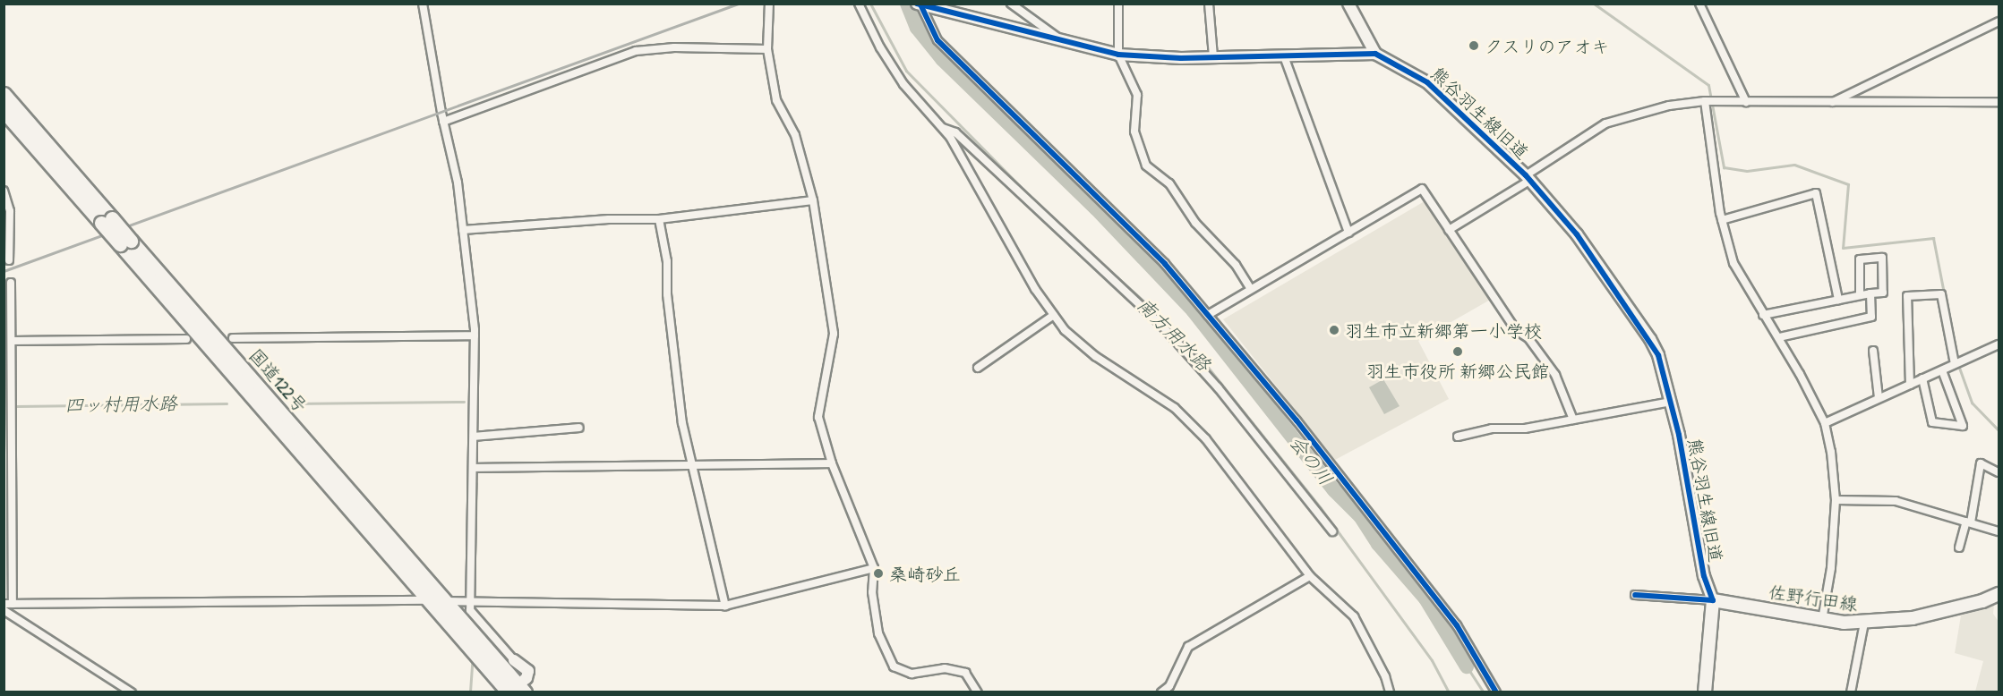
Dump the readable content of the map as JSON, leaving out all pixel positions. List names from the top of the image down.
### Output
{
  "streets": {
    "highway": ["国道122号"],
    "main road": ["佐野行田線"],
    "street": ["熊谷羽生線旧道"]
  },
  "crossings": [
    ["熊谷羽生線旧道", "佐野行田線"]
  ],
  "water": ["南方用水路", "四ッ村用水路", "会の川"],
  "places": [
    "クスリのアオキ",
    "羽生市立新郷第一小学校",
    "羽生市役所 新郷公民館",
    "桑崎砂丘"
  ]
}
